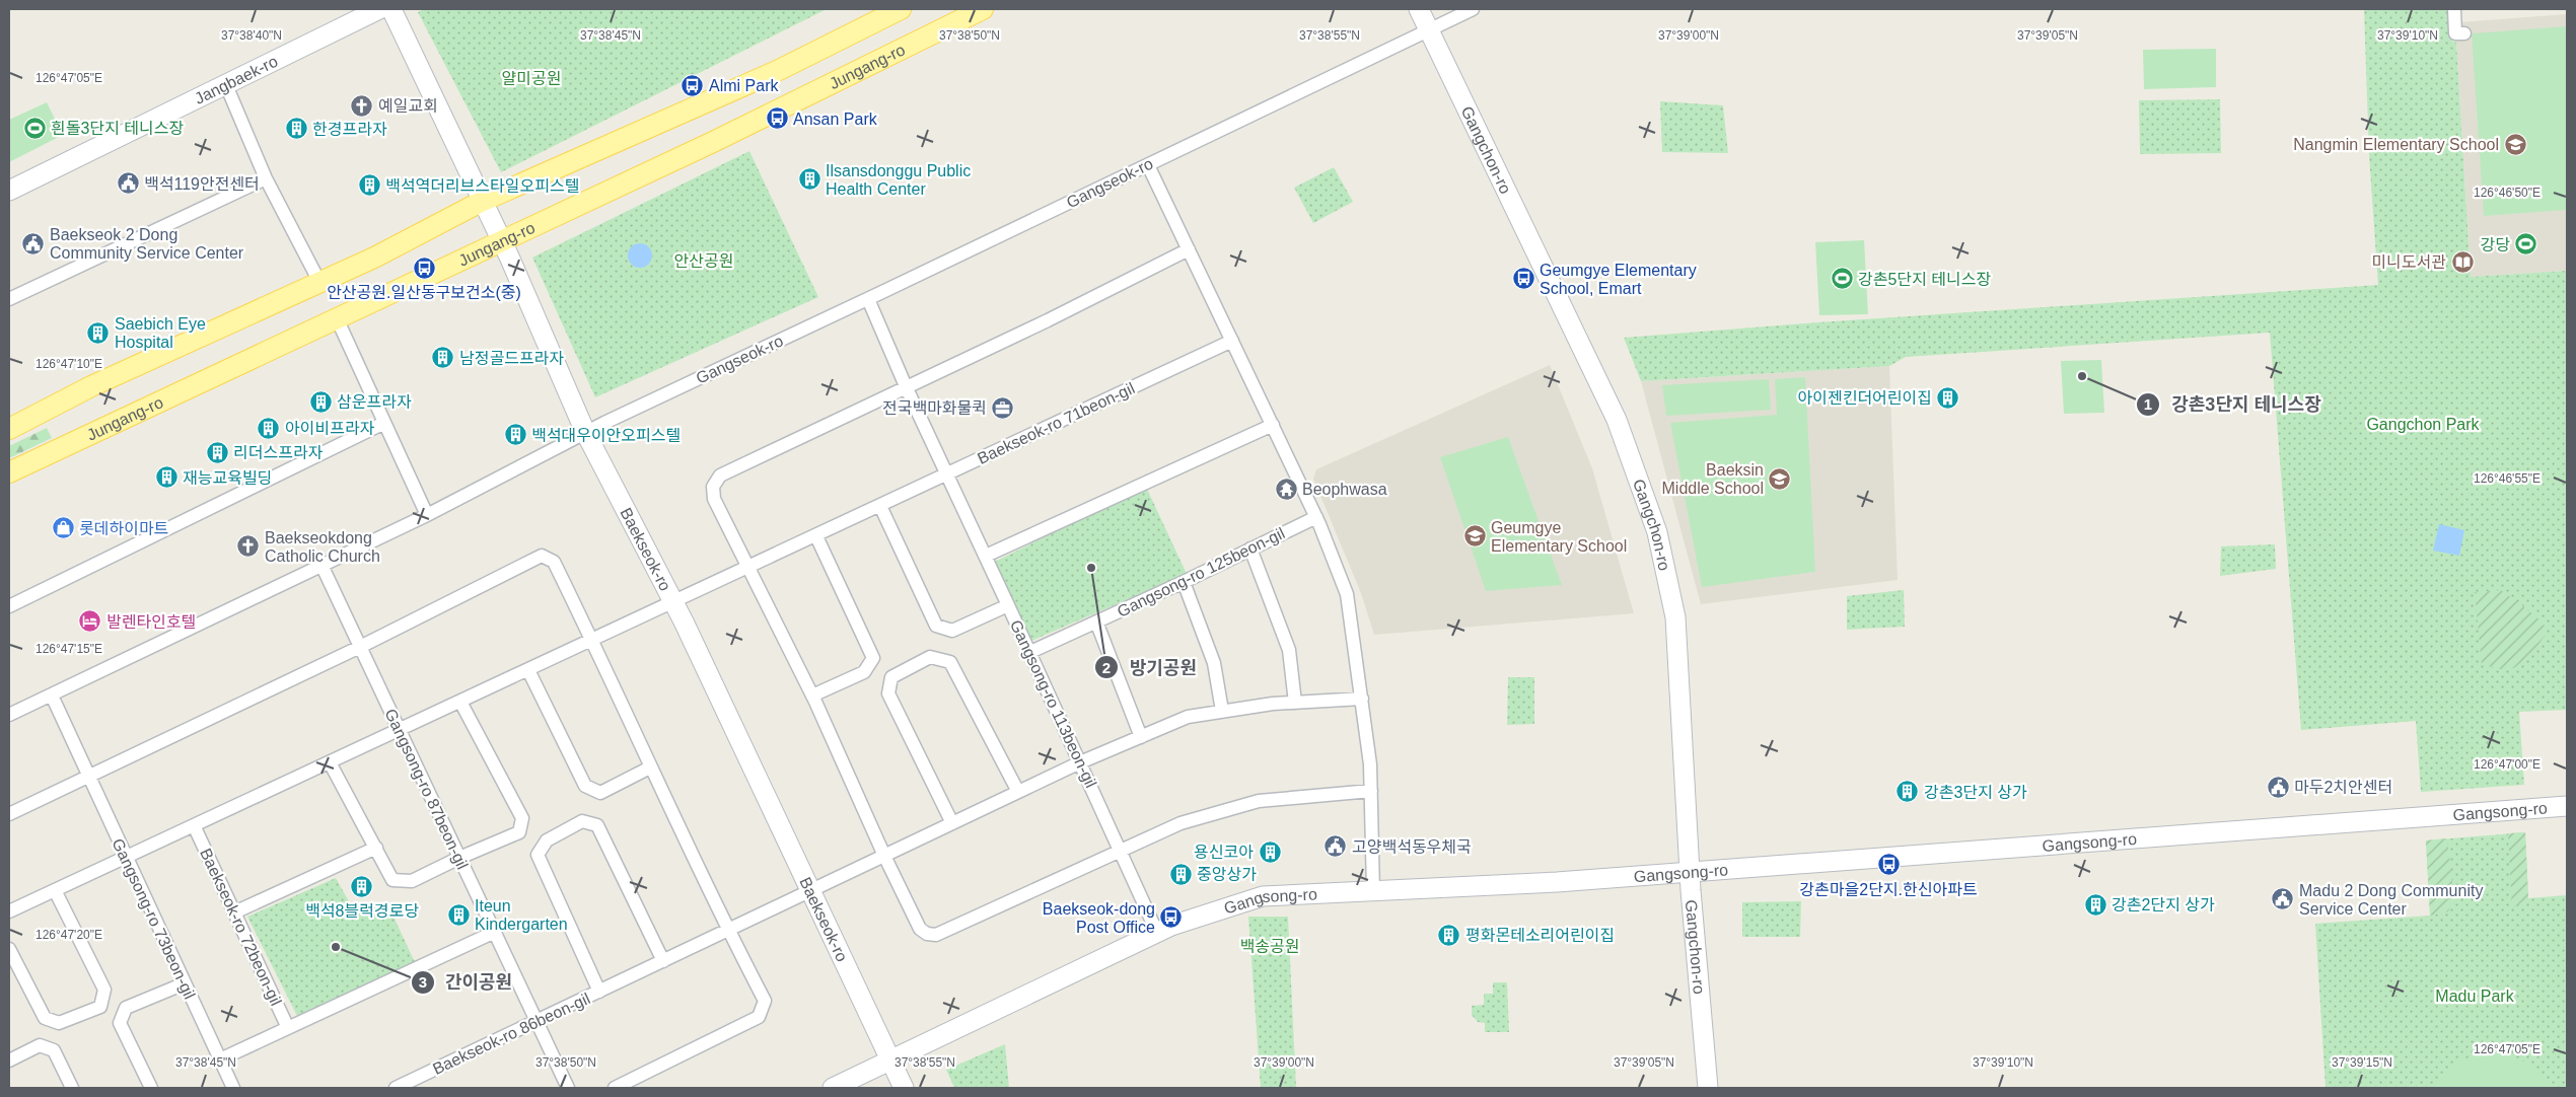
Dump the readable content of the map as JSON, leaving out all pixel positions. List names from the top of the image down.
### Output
{
  "streets": {
    "main road": [
      "Jungang-ro",
      "Jangbaek-ro",
      "Gangchon-ro",
      "Baekseok-ro",
      "Gangsong-ro"
    ],
    "street": [
      "Gangseok-ro",
      "Baekseok-ro 71beon-gil",
      "Gangsong-ro 125beon-gil",
      "Gangsong-ro 113beon-gil",
      "Gangsong-ro 87beon-gil",
      "Gangsong-ro 73beon-gil",
      "Baekseok-ro 72beon-gil",
      "Baekseok-ro 86beon-gil"
    ]
  },
  "crossings": [
    ["Jungang-ro", "Baekseok-ro"],
    ["Gangchon-ro", "Gangseok-ro"],
    ["Gangchon-ro", "Gangsong-ro"],
    ["Gangseok-ro", "Baekseok-ro"],
    ["Gangseok-ro", "Gangsong-ro 113beon-gil"],
    ["Gangseok-ro", "Gangsong-ro 87beon-gil"],
    ["Gangseok-ro", "Gangsong-ro 73beon-gil"],
    ["Baekseok-ro 71beon-gil", "Baekseok-ro"],
    ["Baekseok-ro 71beon-gil", "Gangsong-ro 113beon-gil"],
    ["Baekseok-ro", "Gangsong-ro"],
    ["Baekseok-ro", "Baekseok-ro 86beon-gil"],
    ["Gangsong-ro 125beon-gil", "Gangsong-ro 113beon-gil"],
    ["Gangsong-ro 113beon-gil", "Gangsong-ro"],
    ["Gangsong-ro 113beon-gil", "Baekseok-ro 86beon-gil"],
    ["Gangsong-ro 87beon-gil", "Baekseok-ro 86beon-gil"]
  ],
  "parks": [
    "얄미공원",
    "안산공원",
    "Gangchon Park",
    "백송공원",
    "Madu Park"
  ],
  "places": {
    "bus stop": [
      "Almi Park",
      "Ansan Park",
      "안산공원.일산동구보건소(중)",
      "Geumgye Elementary School, Emart",
      "강촌마을2단지.한신아파트",
      "Baekseok-dong Post Office"
    ],
    "church": ["예일교회", "Baekseokdong Catholic Church"],
    "sports": ["흰돌3단지 테니스장", "강당", "강촌5단지 테니스장"],
    "building": [
      "한경프라자",
      "Ilsansdonggu Public Health Center",
      "백석역더리브스타일오피스텔",
      "Saebich Eye Hospital",
      "남정골드프라자",
      "아이젠킨더어린이집",
      "삼운프라자",
      "아이비프라자",
      "백석대우이안오피스텔",
      "리더스프라자",
      "재능교육빌딩",
      "강촌3단지 상가",
      "용신코아",
      "중앙상가",
      "백석8블럭경로당",
      "강촌2단지 상가",
      "Iteun Kindergarten",
      "평화몬테소리어린이집"
    ],
    "school or university": ["Nangmin Elementary School", "Baeksin Middle School", "Geumgye Elementary School"],
    "public building": [
      "백석119안전센터",
      "Baekseok 2 Dong Community Service Center",
      "마두2치안센터",
      "고양백석동우체국",
      "Madu 2 Dong Community Service Center"
    ],
    "library": ["미니도서관"],
    "other": ["강촌3단지 테니스장", "방기공원", "간이공원"],
    "office": ["전국백마화물퀵"],
    "temple": ["Beophwasa"],
    "shop": ["롯데하이마트"],
    "hotel": ["발렌타인호텔"]
  },
  "coordinates": [
    "37°38'40\"N",
    "37°38'45\"N",
    "37°38'50\"N",
    "37°38'55\"N",
    "37°39'00\"N",
    "37°39'05\"N",
    "37°39'10\"N",
    "126°47'05\"E",
    "126°46'50\"E",
    "126°47'10\"E",
    "126°46'55\"E",
    "126°47'15\"E",
    "126°47'00\"E",
    "126°47'20\"E",
    "37°39'15\"N"
  ]
}
